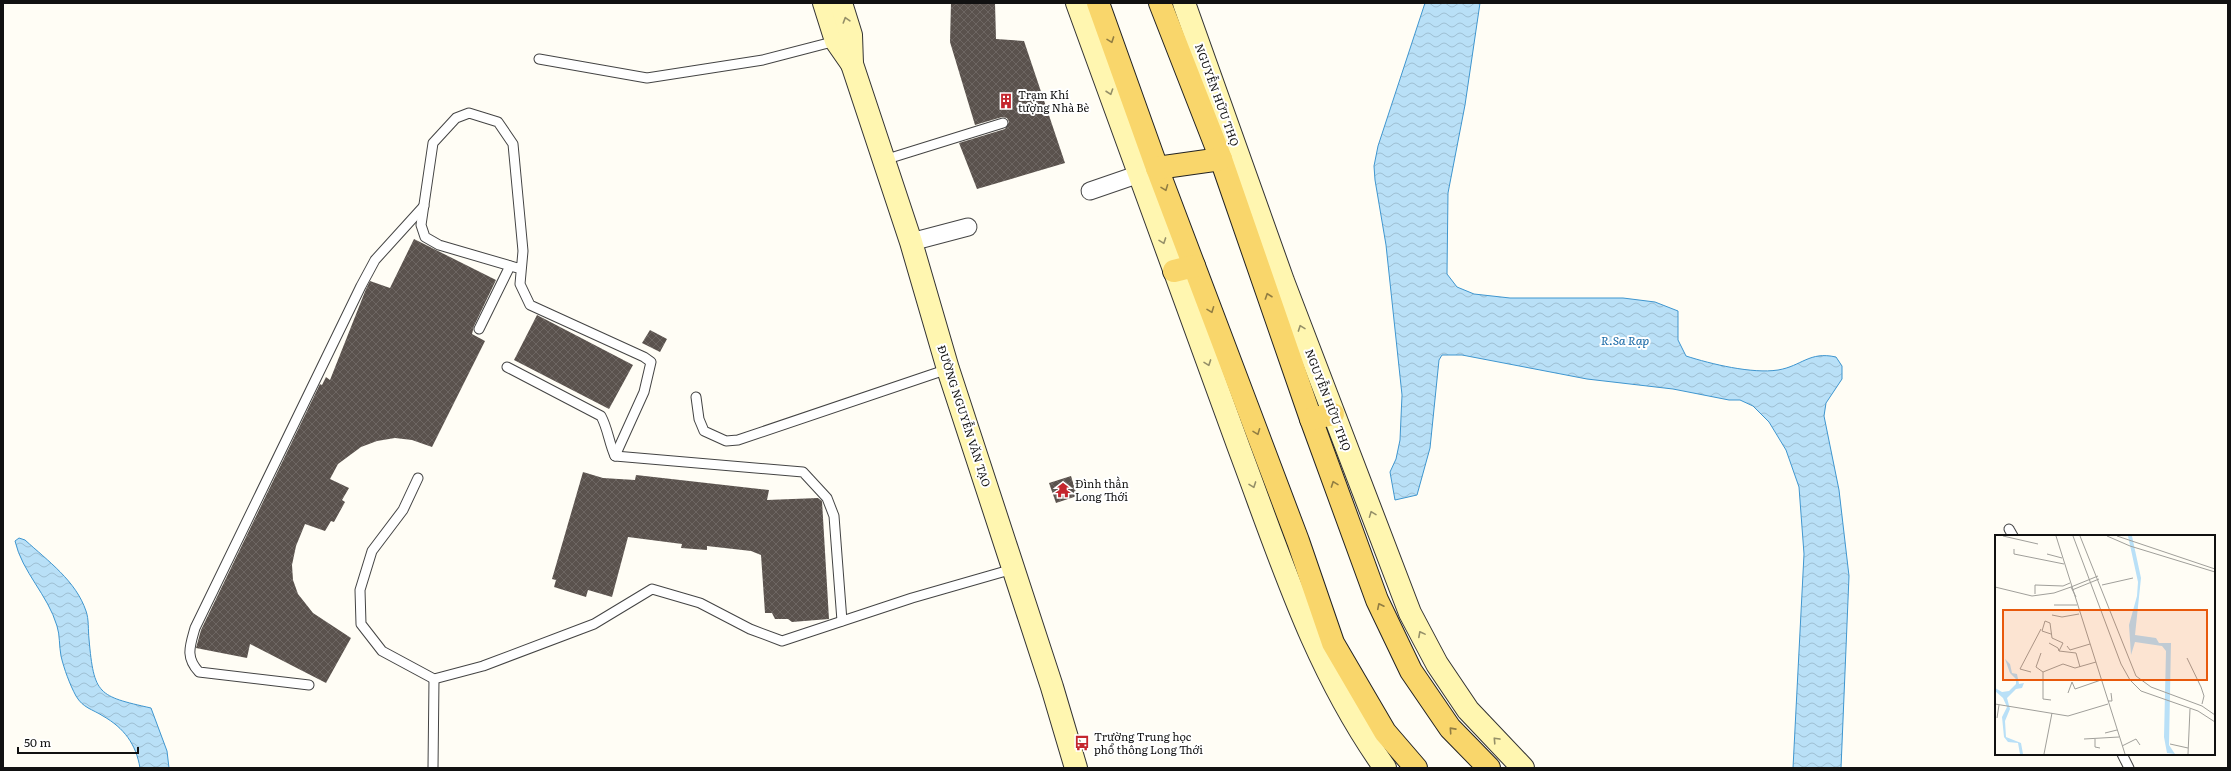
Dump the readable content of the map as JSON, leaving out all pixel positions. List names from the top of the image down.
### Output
{
  "streets": {
    "main road": ["NGUYỄN HỮU THỌ", "ĐƯỜNG NGUYỄN VĂN TẠO"]
  },
  "water": ["R.Sa Rạp"],
  "places": {
    "building": ["Trạm Khí tượng Nhà Bè"],
    "temple": ["Đình thần Long Thới"],
    "bus stop": ["Trường Trung học phổ thông Long Thới"]
  },
  "scale_bar": "50 m"
}
